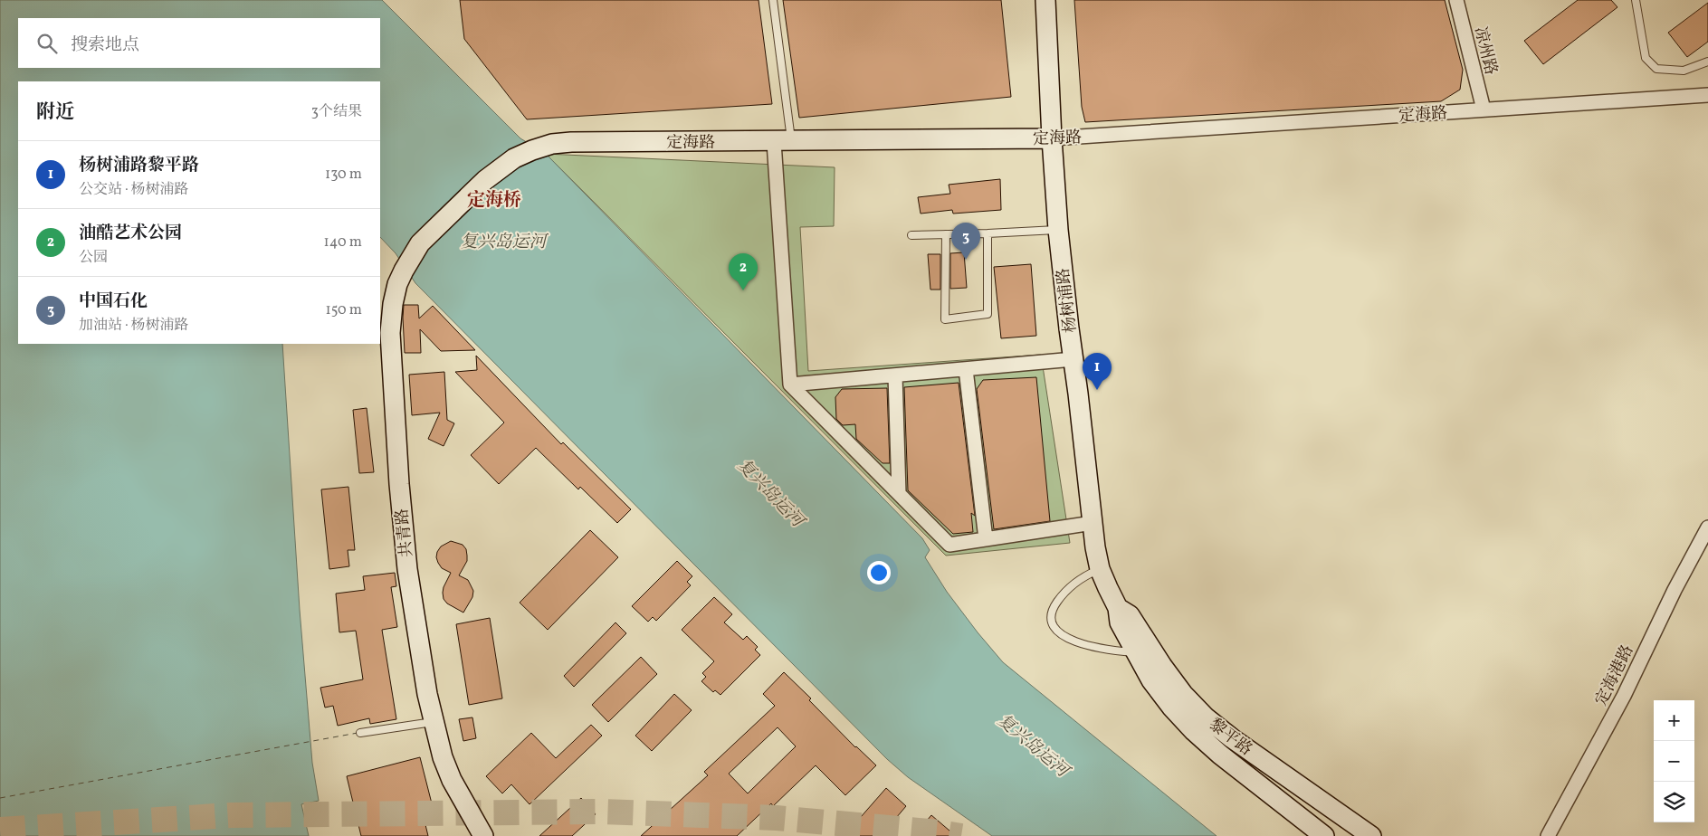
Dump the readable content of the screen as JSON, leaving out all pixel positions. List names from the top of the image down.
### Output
{
  "streets": {
    "street": [
      "凉州路",
      "定海路",
      "杨树浦路",
      "共青路",
      "定海港路",
      "黎平路"
    ]
  },
  "crossings": [
    ["凉州路", "定海路"],
    ["定海路", "杨树浦路"],
    ["定海路", "共青路"],
    ["杨树浦路", "黎平路"]
  ],
  "districts": ["定海桥"],
  "water": ["复兴岛运河"],
  "page": {
    "search": "搜索地点",
    "heading": ["附近", "3个结果"],
    "list": [
      {
        "mark": "1",
        "name": "杨树浦路黎平路",
        "note": "公交站 · 杨树浦路",
        "value": "130 m"
      },
      {
        "mark": "2",
        "name": "油酷艺术公园",
        "note": "公园",
        "value": "140 m"
      },
      {
        "mark": "3",
        "name": "中国石化",
        "note": "加油站 · 杨树浦路",
        "value": "150 m"
      }
    ],
    "pins": ["3", "2", "1"],
    "map_buttons": ["+", "−"]
  }
}
